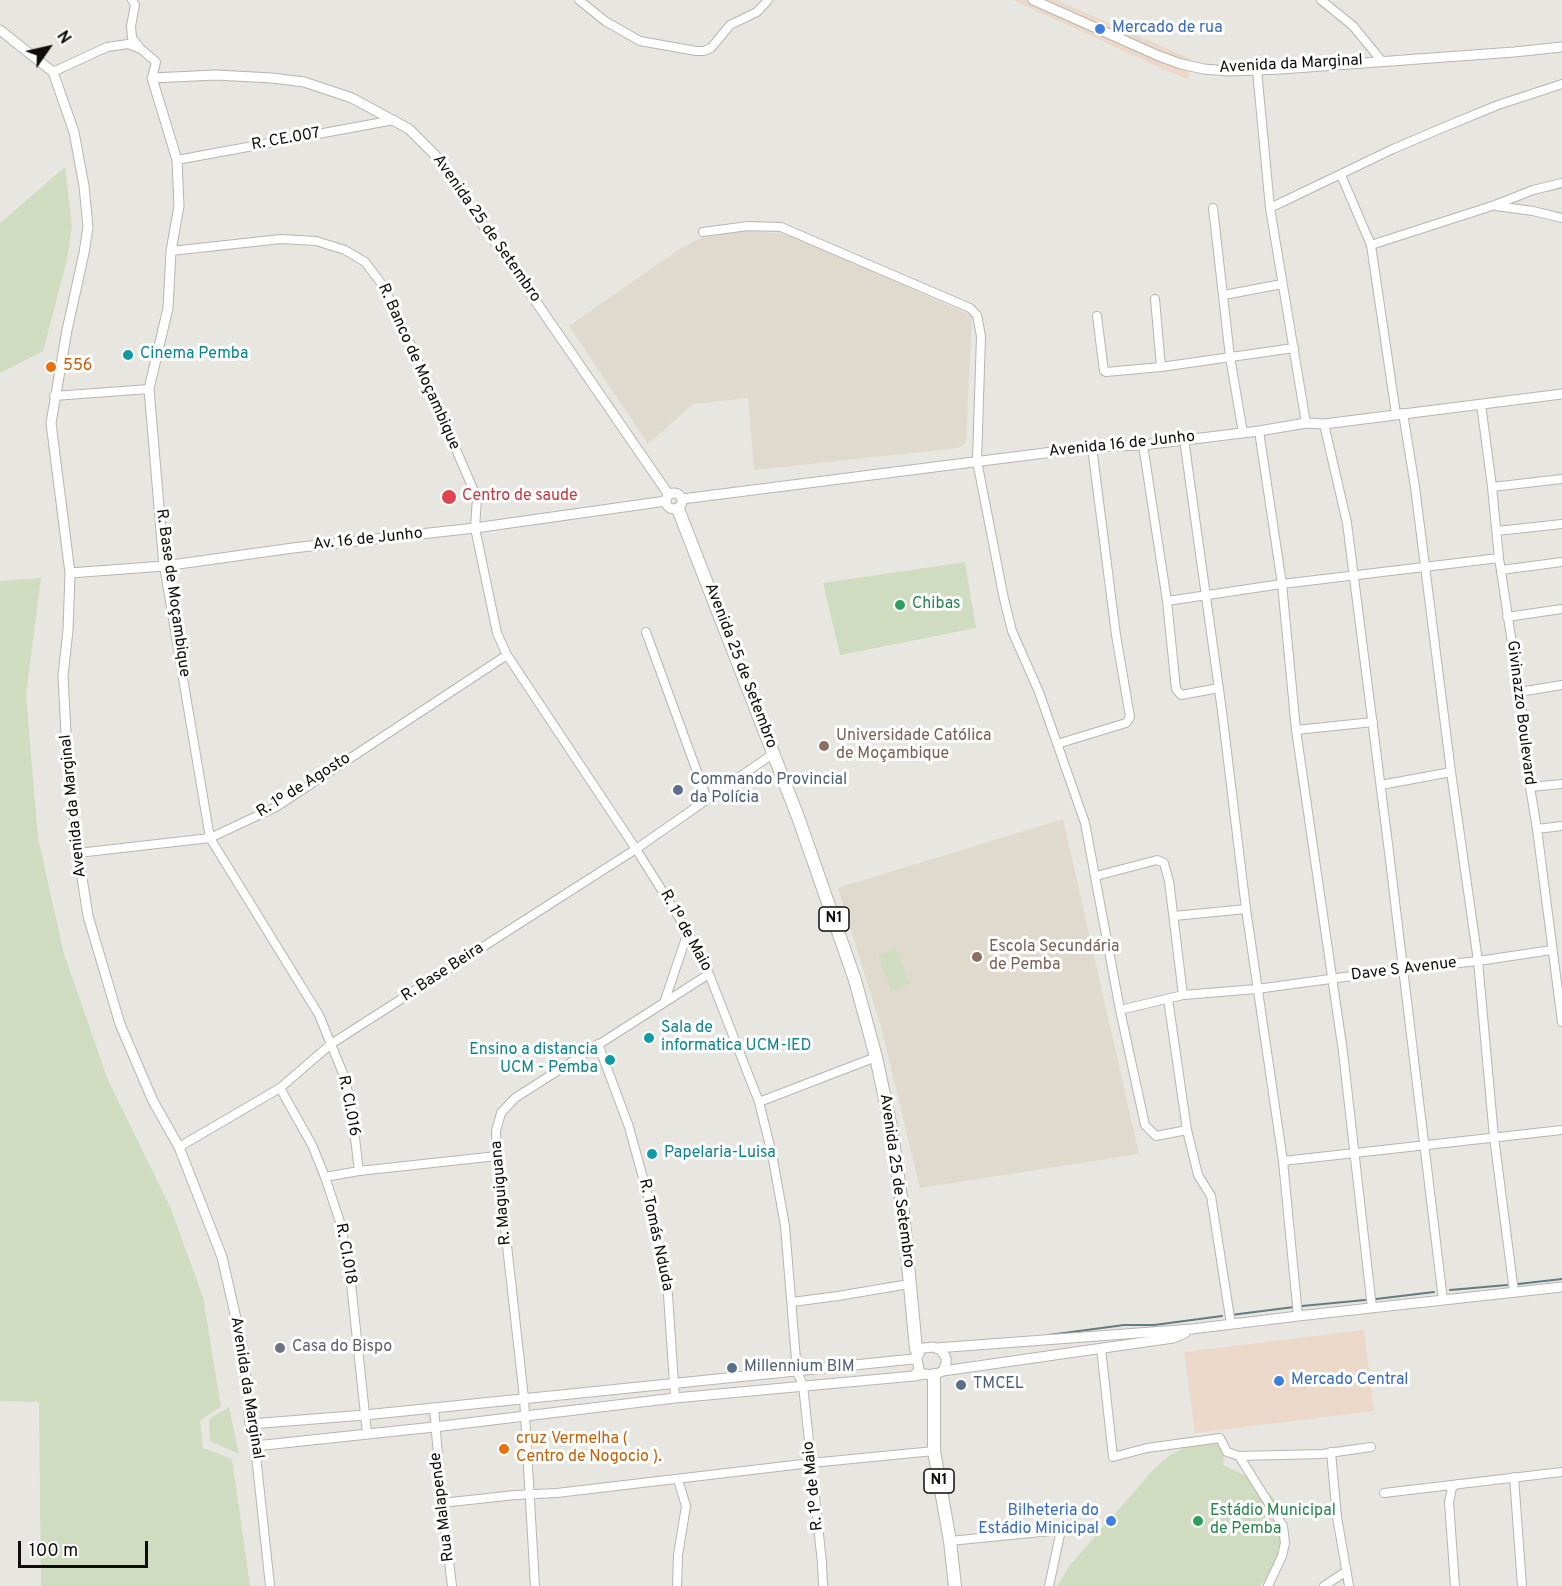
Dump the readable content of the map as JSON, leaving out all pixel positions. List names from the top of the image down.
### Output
{
  "streets": {
    "highway": ["Avenida 25 de Setembro", "N1"],
    "street": [
      "Avenida da Marginal",
      "R. CE.007",
      "R. Banco de Moçambique",
      "Avenida 16 de Junho",
      "Av. 16 de Junho",
      "R. Base de Moçambique",
      "Givinazzo Boulevard",
      "R. 1º de Agosto",
      "R. 1º de Maio",
      "Dave S Avenue",
      "R. Base Beira",
      "R. CI.016",
      "R. Maguiguana",
      "R. Tomás Nduda",
      "R. CI.018",
      "Rua Malapende"
    ]
  },
  "crossings": [
    ["Avenida da Marginal", "Av. 16 de Junho"],
    ["Avenida da Marginal", "R. 1º de Agosto"],
    ["Avenida da Marginal", "R. Base Beira"],
    ["R. CE.007", "Avenida 25 de Setembro"],
    ["R. CE.007", "R. Base de Moçambique"],
    ["Avenida 25 de Setembro", "Avenida 16 de Junho"],
    ["Avenida 25 de Setembro", "Av. 16 de Junho"],
    ["Avenida 25 de Setembro", "R. Base de Moçambique"],
    ["Avenida 25 de Setembro", "R. Base Beira"],
    ["R. Banco de Moçambique", "Av. 16 de Junho"],
    ["R. Banco de Moçambique", "R. Base de Moçambique"],
    ["R. Banco de Moçambique", "R. 1º de Maio"],
    ["Avenida 16 de Junho", "Givinazzo Boulevard"],
    ["Av. 16 de Junho", "R. Base de Moçambique"],
    ["Av. 16 de Junho", "R. 1º de Maio"],
    ["R. Base de Moçambique", "R. 1º de Agosto"],
    ["R. Base de Moçambique", "R. Base Beira"],
    ["R. Base de Moçambique", "R. CI.016"],
    ["Givinazzo Boulevard", "Dave S Avenue"],
    ["R. 1º de Agosto", "R. 1º de Maio"],
    ["R. 1º de Maio", "R. Base Beira"],
    ["R. 1º de Maio", "R. Maguiguana"],
    ["R. Base Beira", "R. CI.016"],
    ["R. Base Beira", "R. CI.018"],
    ["R. Maguiguana", "R. Tomás Nduda"]
  ],
  "places": [
    "Mercado de rua",
    "Cinema Pemba",
    "556",
    "Centro de saude",
    "Chibas",
    "Universidade Católica de Moçambique",
    "Commando Provincial da Polícia",
    "Escola Secundária de Pemba",
    "Sala de informatica UCM-IED",
    "Ensino a distancia UCM - Pemba",
    "Papelaria-Luisa",
    "Casa do Bispo",
    "Millennium BIM",
    "Mercado Central",
    "TMCEL",
    "cruz Vermelha ( Centro de Nogocio ).",
    "Bilheteria do Estádio Minicipal",
    "Estádio Municipal de Pemba"
  ],
  "scale_bar": "100 m",
  "north": "top right"
}
